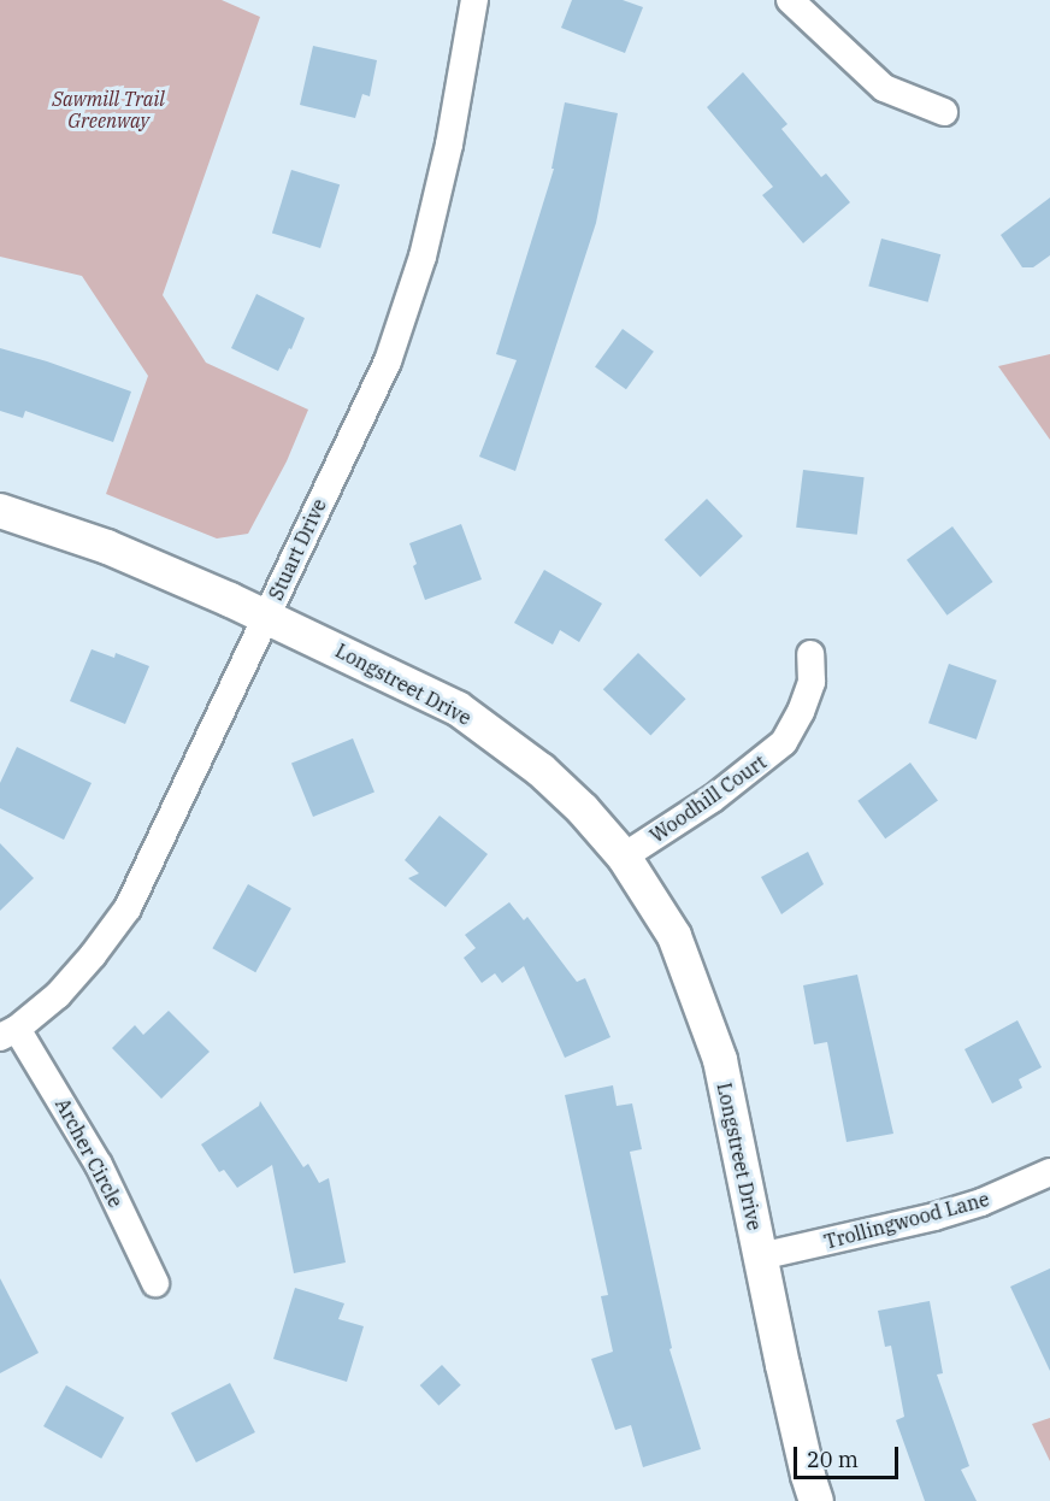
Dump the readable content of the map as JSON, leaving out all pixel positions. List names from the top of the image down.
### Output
{
  "streets": {
    "street": [
      "Stuart Drive",
      "Longstreet Drive",
      "Woodhill Court",
      "Archer Circle",
      "Trollingwood Lane"
    ]
  },
  "crossings": [
    ["Stuart Drive", "Longstreet Drive"],
    ["Stuart Drive", "Archer Circle"],
    ["Longstreet Drive", "Woodhill Court"],
    ["Longstreet Drive", "Trollingwood Lane"]
  ],
  "parks": ["Sawmill Trail Greenway"],
  "scale_bar": "20 m"
}
